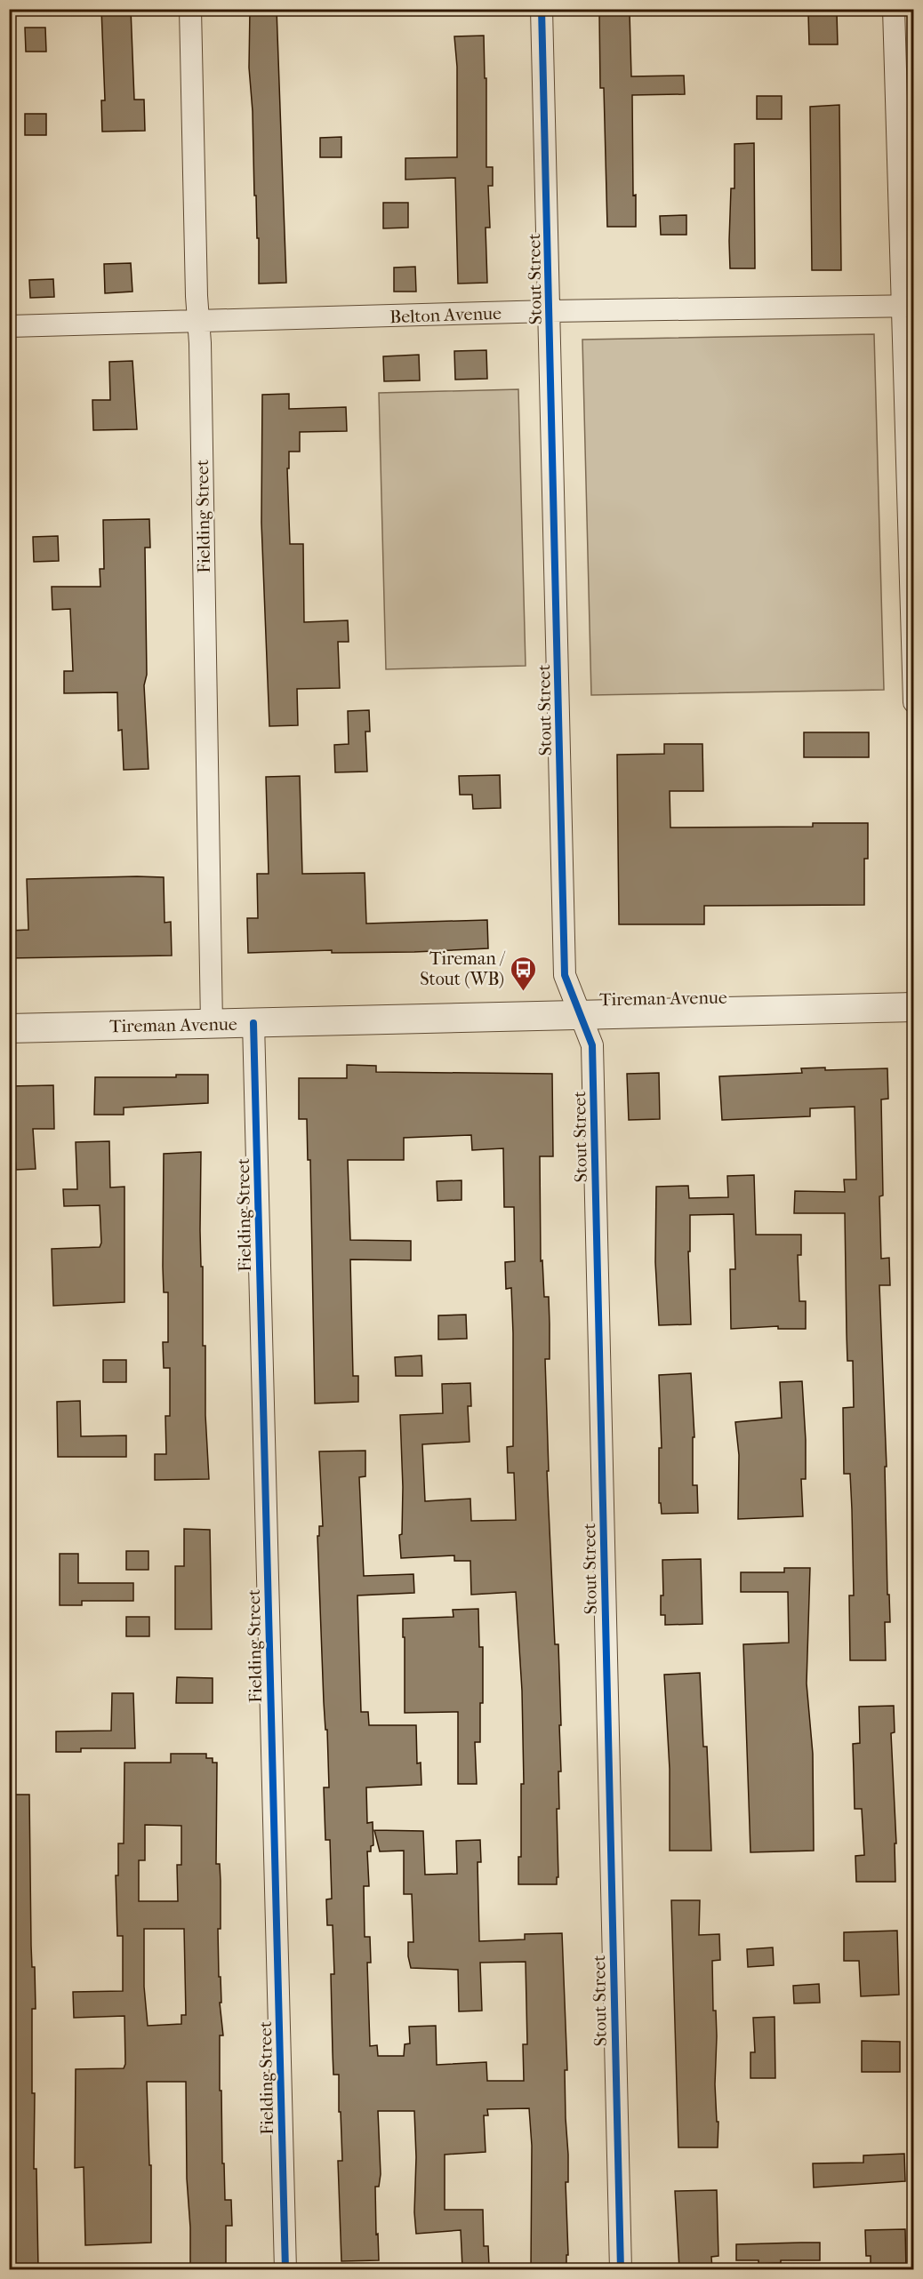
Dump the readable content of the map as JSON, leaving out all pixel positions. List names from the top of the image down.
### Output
{
  "streets": {
    "street": [
      "Stout Street",
      "Belton Avenue",
      "Fielding Street",
      "Tireman Avenue"
    ]
  },
  "crossings": [
    ["Stout Street", "Belton Avenue"],
    ["Stout Street", "Tireman Avenue"],
    ["Belton Avenue", "Fielding Street"],
    ["Fielding Street", "Tireman Avenue"]
  ],
  "places": {
    "bus stop": ["Tireman / Stout (WB)"]
  }
}
